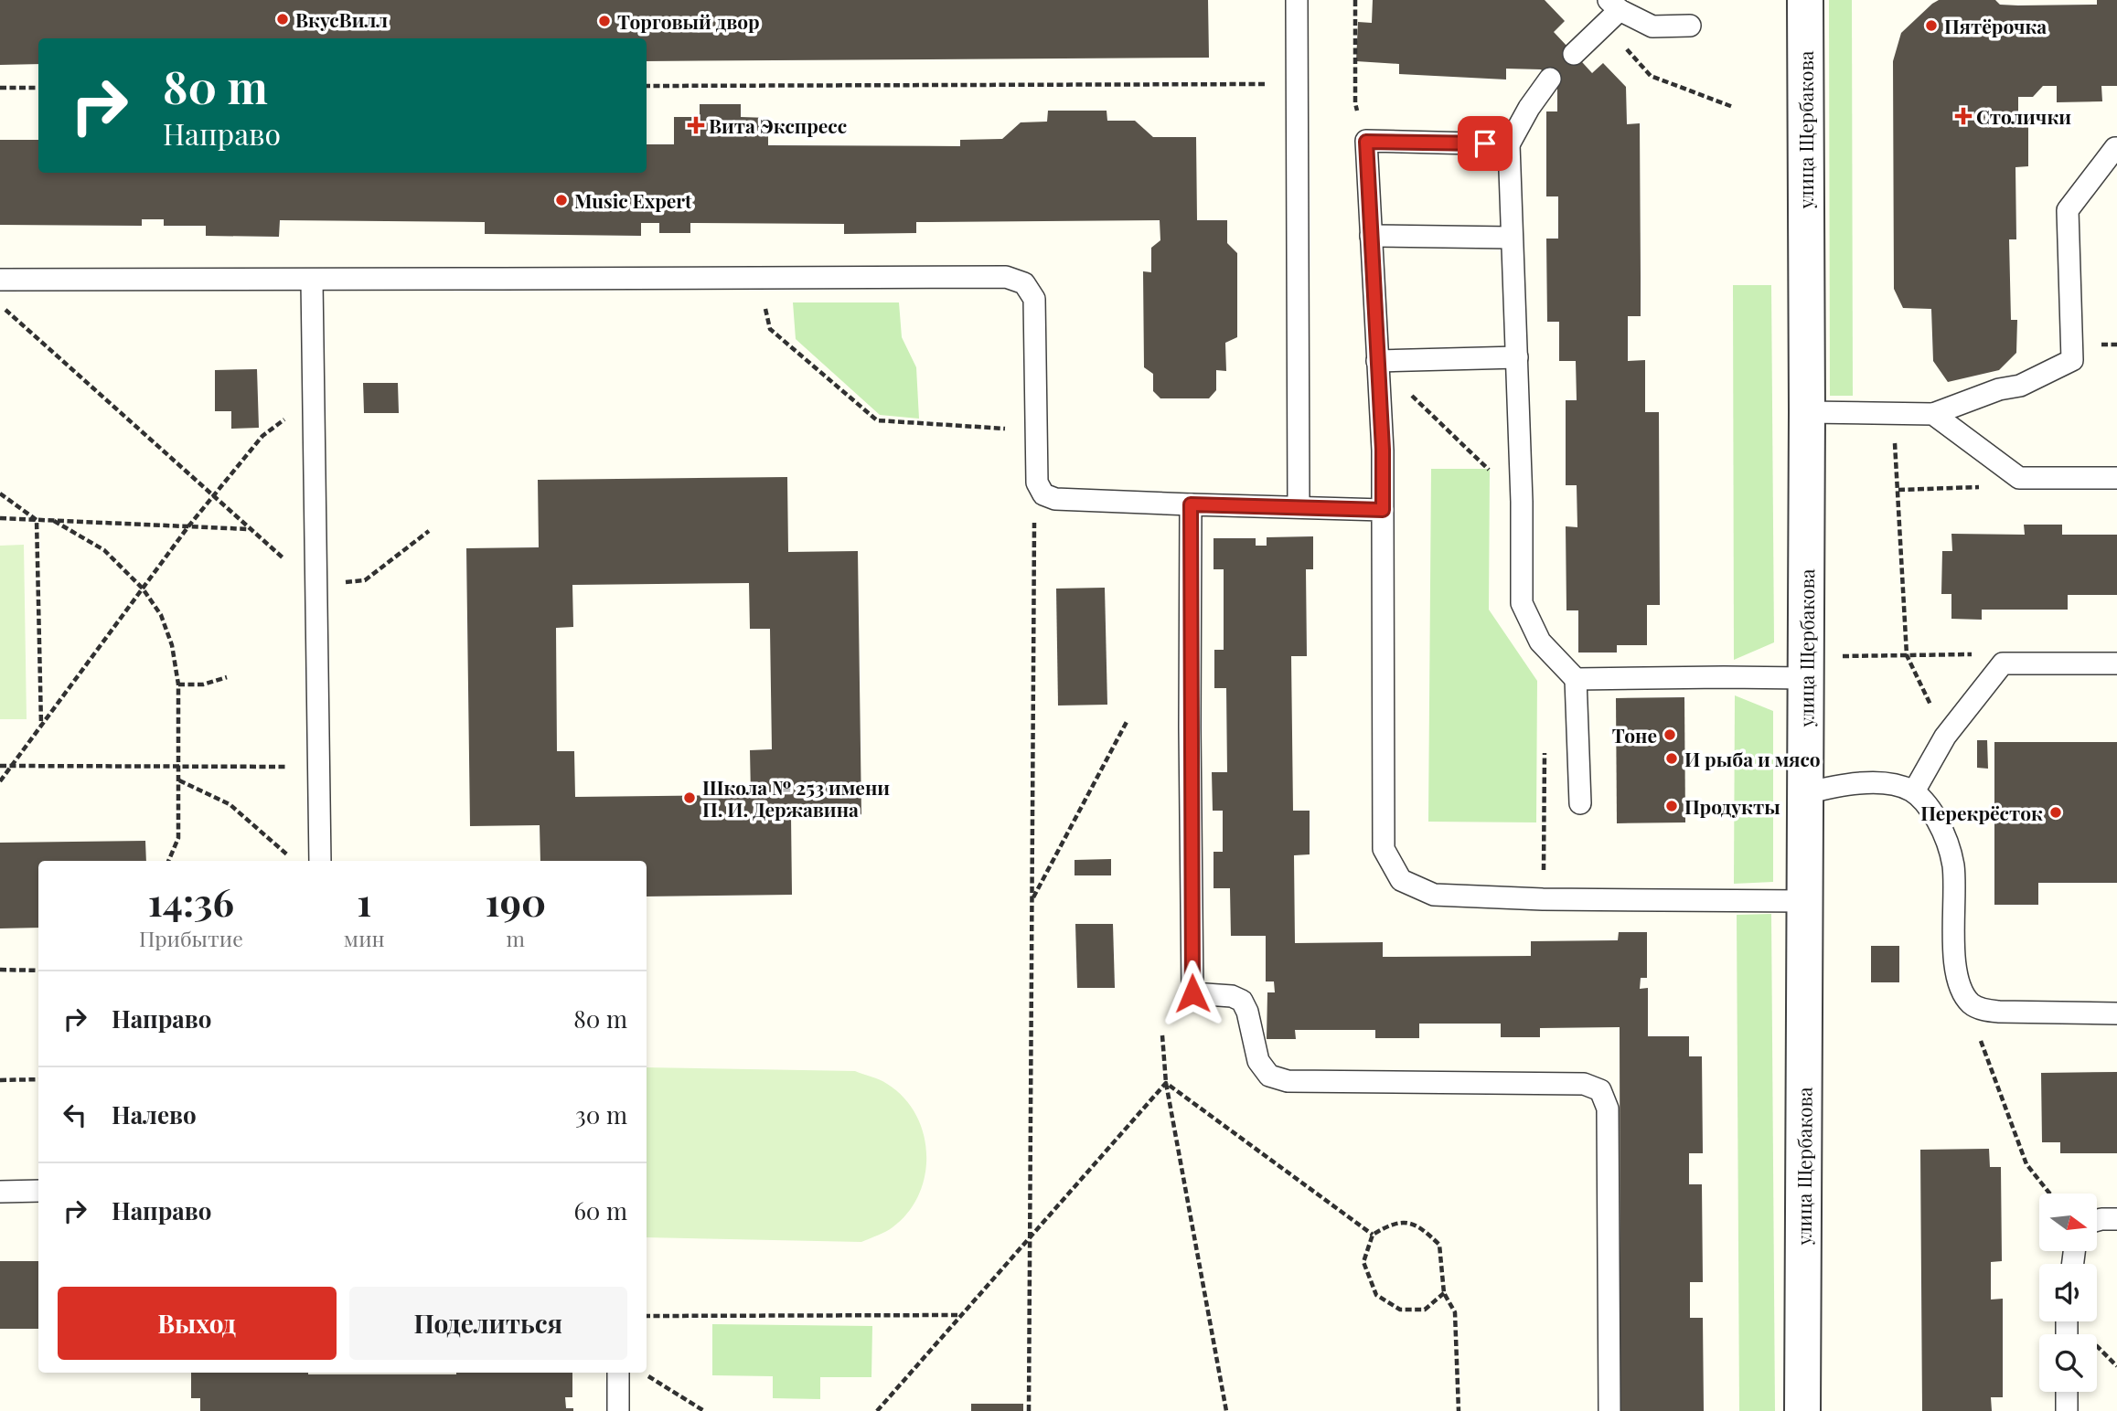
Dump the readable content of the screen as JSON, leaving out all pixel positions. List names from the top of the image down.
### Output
{
  "streets": {
    "street": ["улица Щербакова"]
  },
  "places": {
    "other": [
      "ВкусВилл",
      "Торговый двор",
      "Пятёрочка",
      "Music Expert",
      "Тоне",
      "И рыба и мясо",
      "Школа № 253 имени П. И. Державина",
      "Продукты",
      "Перекрёсток"
    ],
    "health": ["Столички", "Вита Экспресс"]
  },
  "north": "right",
  "page": {
    "turn": ["80 m", "Направо"],
    "eta": [
      "14:36",
      "Прибытие",
      "1",
      "мин",
      "190",
      "m"
    ],
    "list": [
      {
        "name": "Направо",
        "value": "80 m"
      },
      {
        "name": "Налево",
        "value": "30 m"
      },
      {
        "name": "Направо",
        "value": "60 m"
      }
    ],
    "buttons": ["Выход", "Поделиться"]
  }
}
